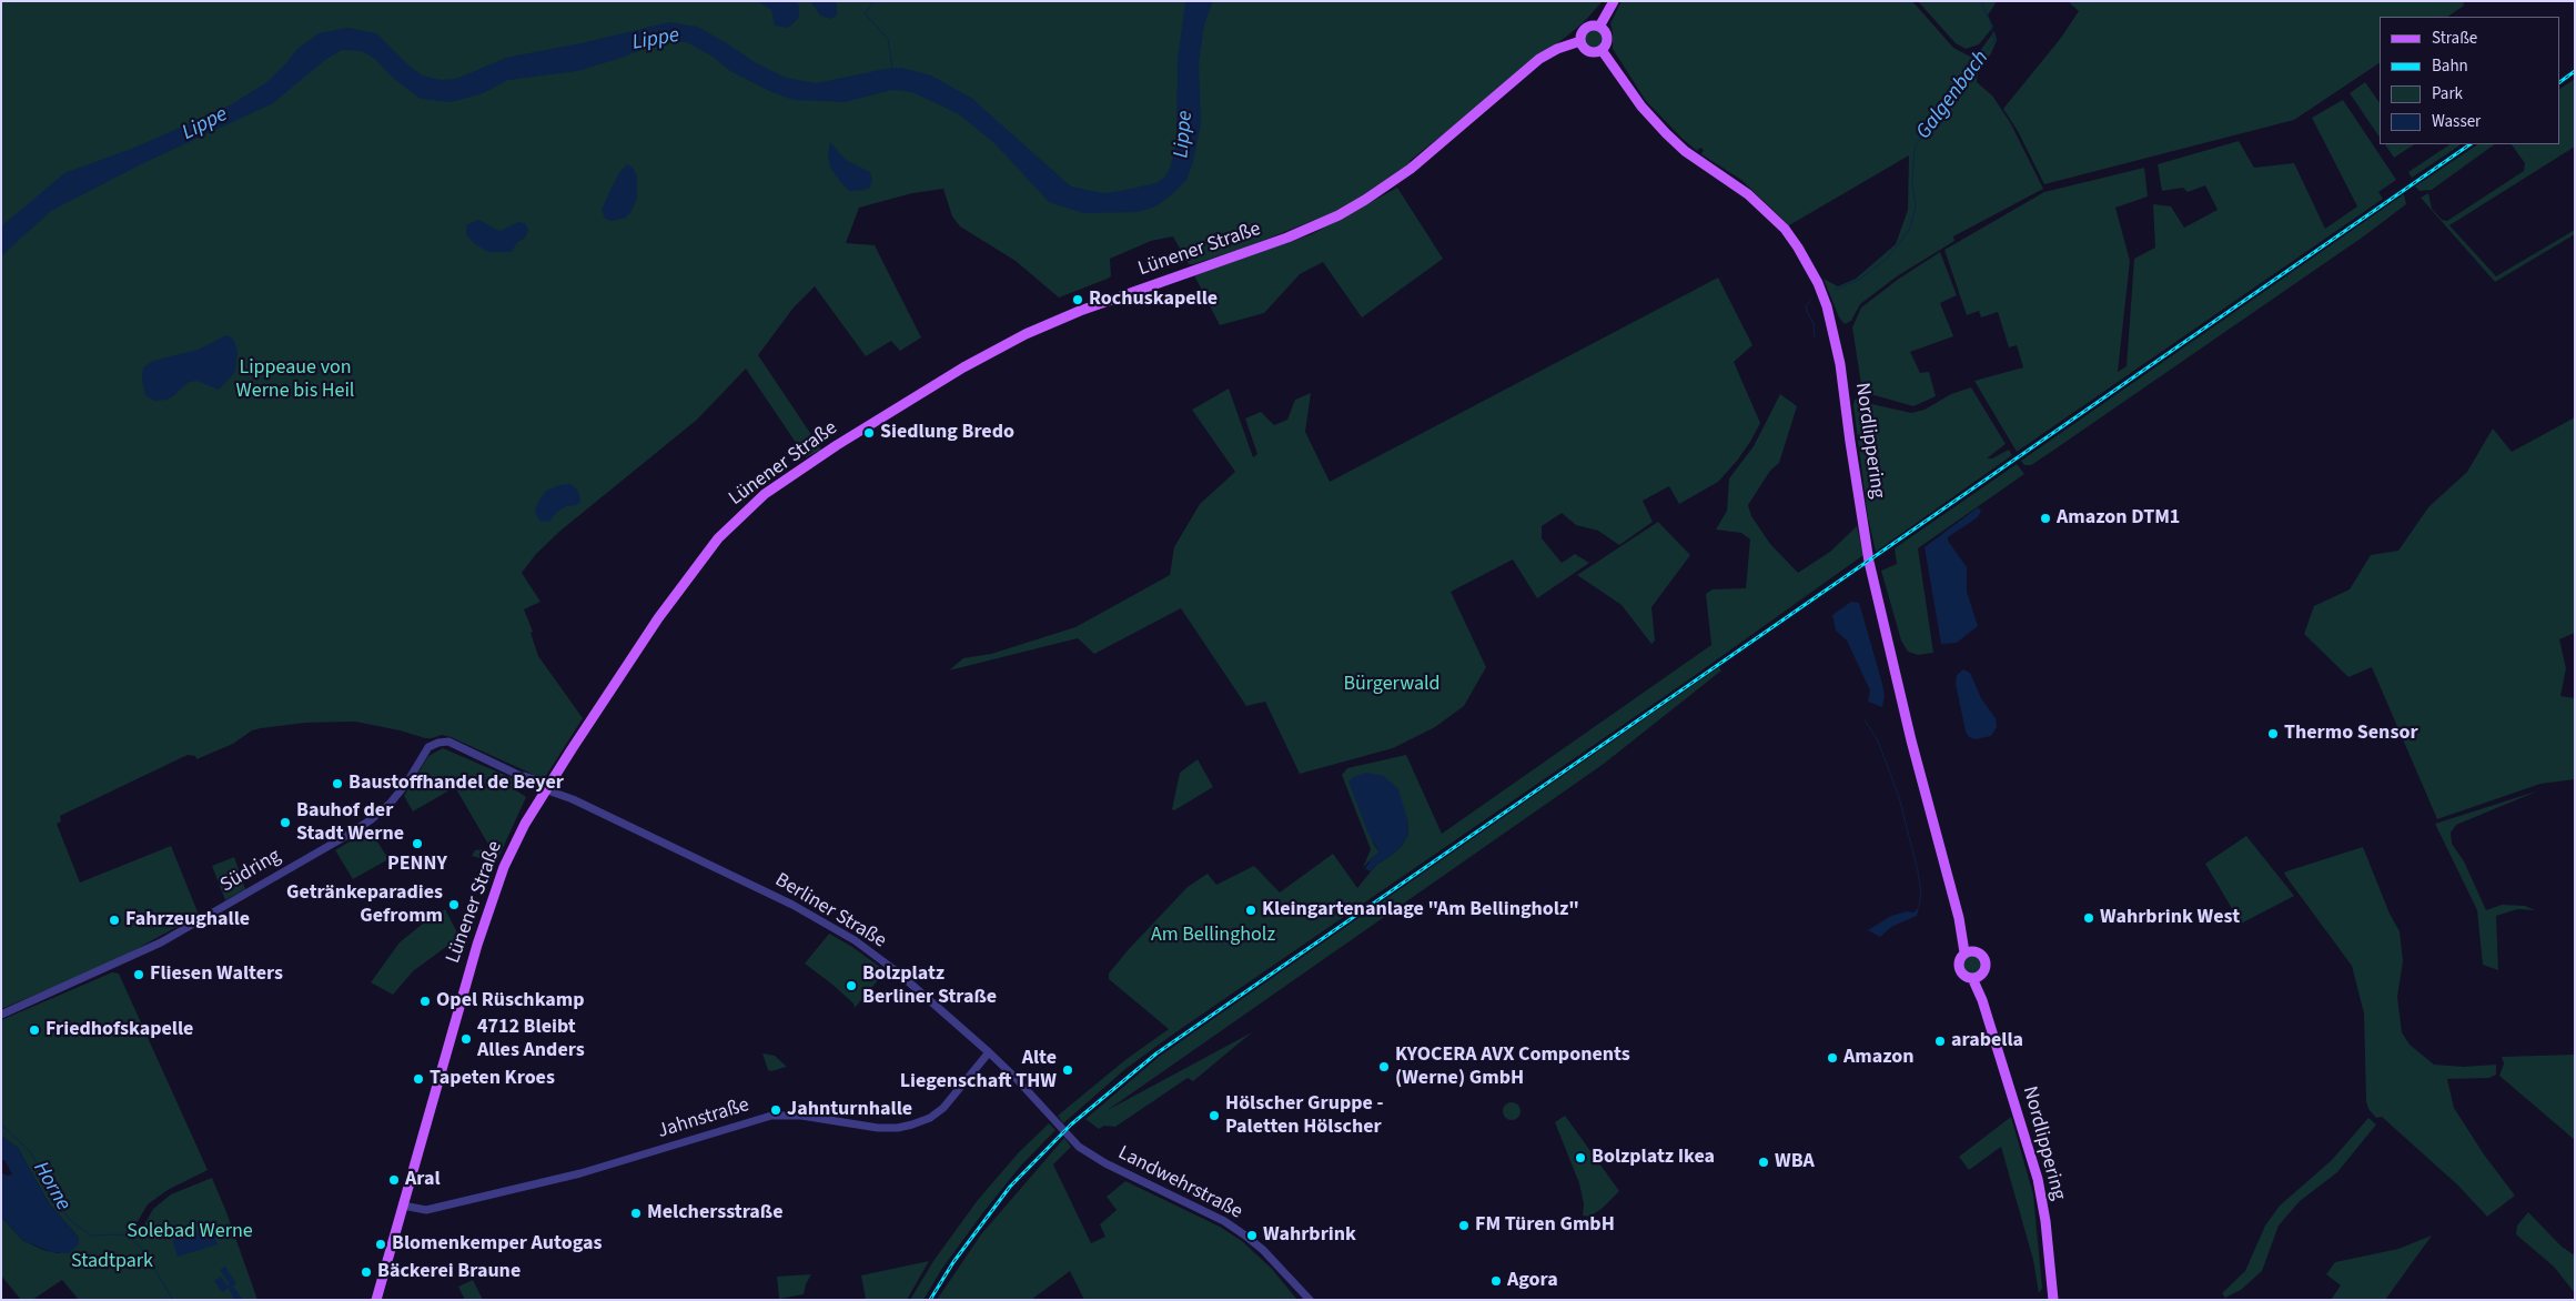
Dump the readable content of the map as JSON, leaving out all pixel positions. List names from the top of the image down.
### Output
{
  "streets": {
    "main road": ["Lünener Straße", "Nordlippering"],
    "street": [
      "Südring",
      "Berliner Straße",
      "Jahnstraße",
      "Landwehrstraße"
    ]
  },
  "crossings": [
    ["Lünener Straße", "Nordlippering"],
    ["Lünener Straße", "Südring"],
    ["Lünener Straße", "Berliner Straße"],
    ["Lünener Straße", "Jahnstraße"],
    ["Südring", "Berliner Straße"],
    ["Berliner Straße", "Jahnstraße"],
    ["Berliner Straße", "Landwehrstraße"]
  ],
  "water": ["Lippe", "Galgenbach", "Horne"],
  "parks": [
    "Lippeaue von Werne bis Heil",
    "Bürgerwald",
    "Am Bellingholz",
    "Solebad Werne",
    "Stadtpark"
  ],
  "places": [
    "Rochuskapelle",
    "Siedlung Bredo",
    "Amazon DTM1",
    "Thermo Sensor",
    "Baustoffhandel de Beyer",
    "Bauhof der Stadt Werne",
    "PENNY",
    "Getränkeparadies Gefromm",
    "Kleingartenanlage \"Am Bellingholz\"",
    "Wahrbrink West",
    "Fahrzeughalle",
    "Fliesen Walters",
    "Bolzplatz Berliner Straße",
    "Opel Rüschkamp",
    "Friedhofskapelle",
    "4712 Bleibt Alles Anders",
    "arabella",
    "Amazon",
    "KYOCERA AVX Components (Werne) GmbH",
    "Alte Liegenschaft THW",
    "Tapeten Kroes",
    "Jahnturnhalle",
    "Hölscher Gruppe - Paletten Hölscher",
    "Bolzplatz Ikea",
    "WBA",
    "Aral",
    "Melchersstraße",
    "FM Türen GmbH",
    "Wahrbrink",
    "Blomenkemper Autogas",
    "Bäckerei Braune",
    "Agora"
  ],
  "legend": [
    "Straße",
    "Bahn",
    "Park",
    "Wasser"
  ]
}
